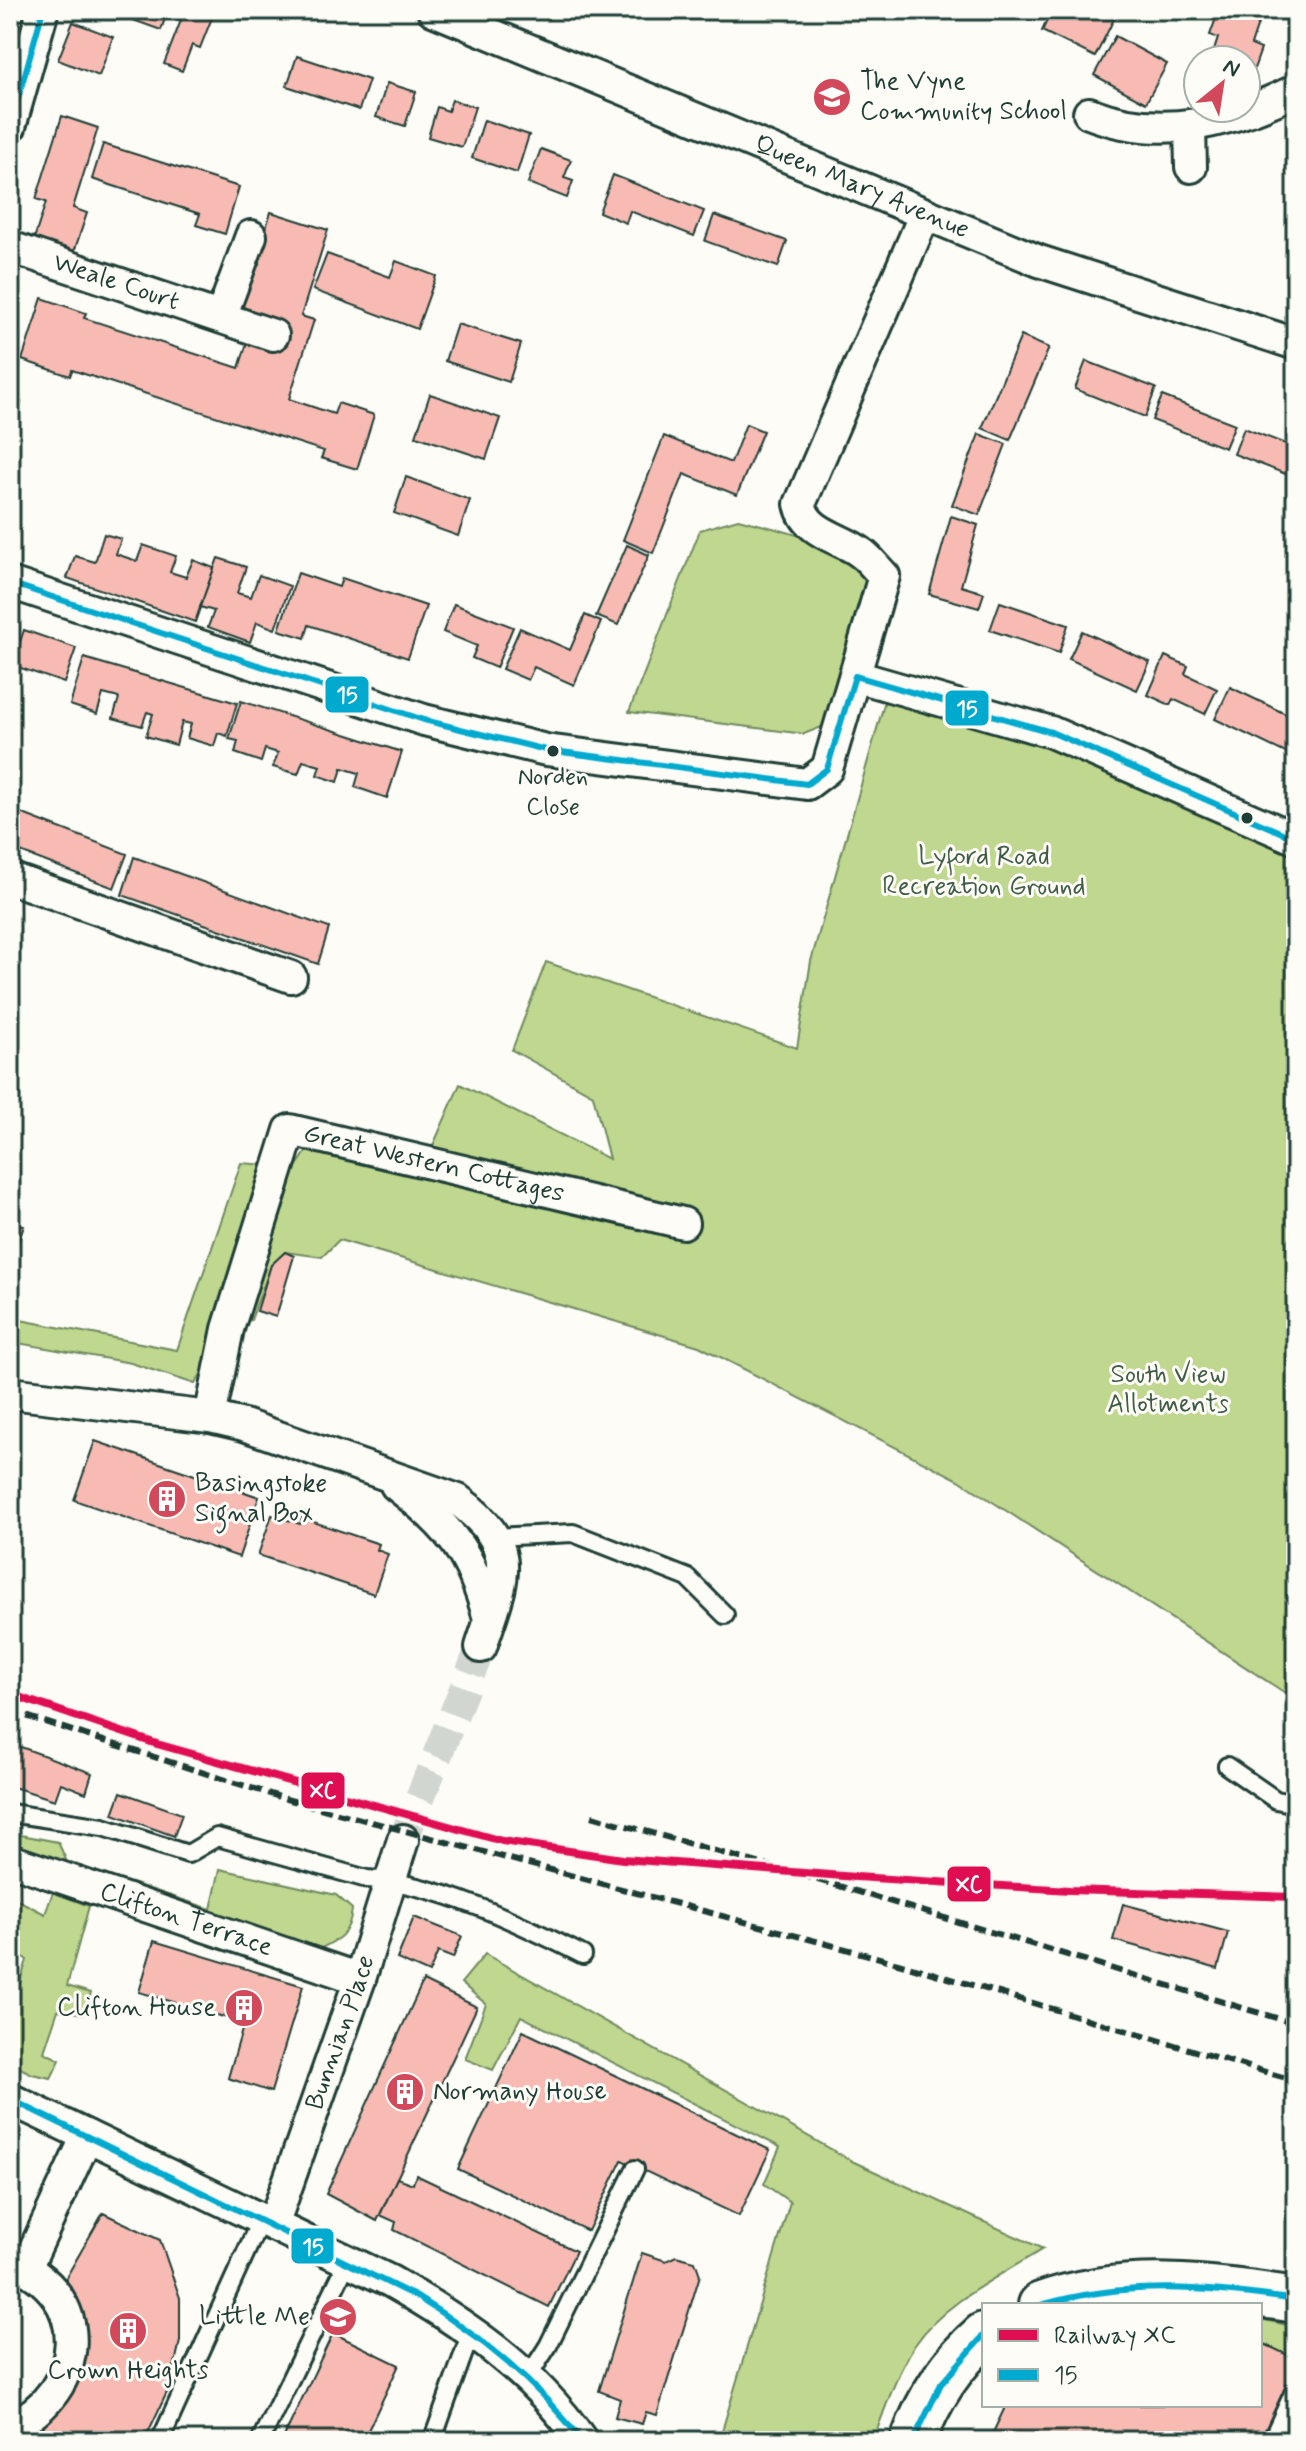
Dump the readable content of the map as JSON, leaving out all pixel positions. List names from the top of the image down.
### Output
{
  "streets": {
    "street": [
      "Queen Mary Avenue",
      "Weale Court",
      "Great Western Cottages",
      "Clifton Terrace",
      "Bunnian Place"
    ]
  },
  "crossings": [
    ["Clifton Terrace", "Bunnian Place"]
  ],
  "parks": ["Lyford Road Recreation Ground", "South View Allotments"],
  "places": {
    "school or university": ["The Vyne Community School", "Little Me"],
    "other": ["Norden Close"],
    "building": [
      "Basingstoke Signal Box",
      "Clifton House",
      "Normany House",
      "Crown Heights"
    ]
  },
  "lines": ["transit line 15", "rail line XC"],
  "legend": ["Railway XC", "15"],
  "north": "top right"
}
